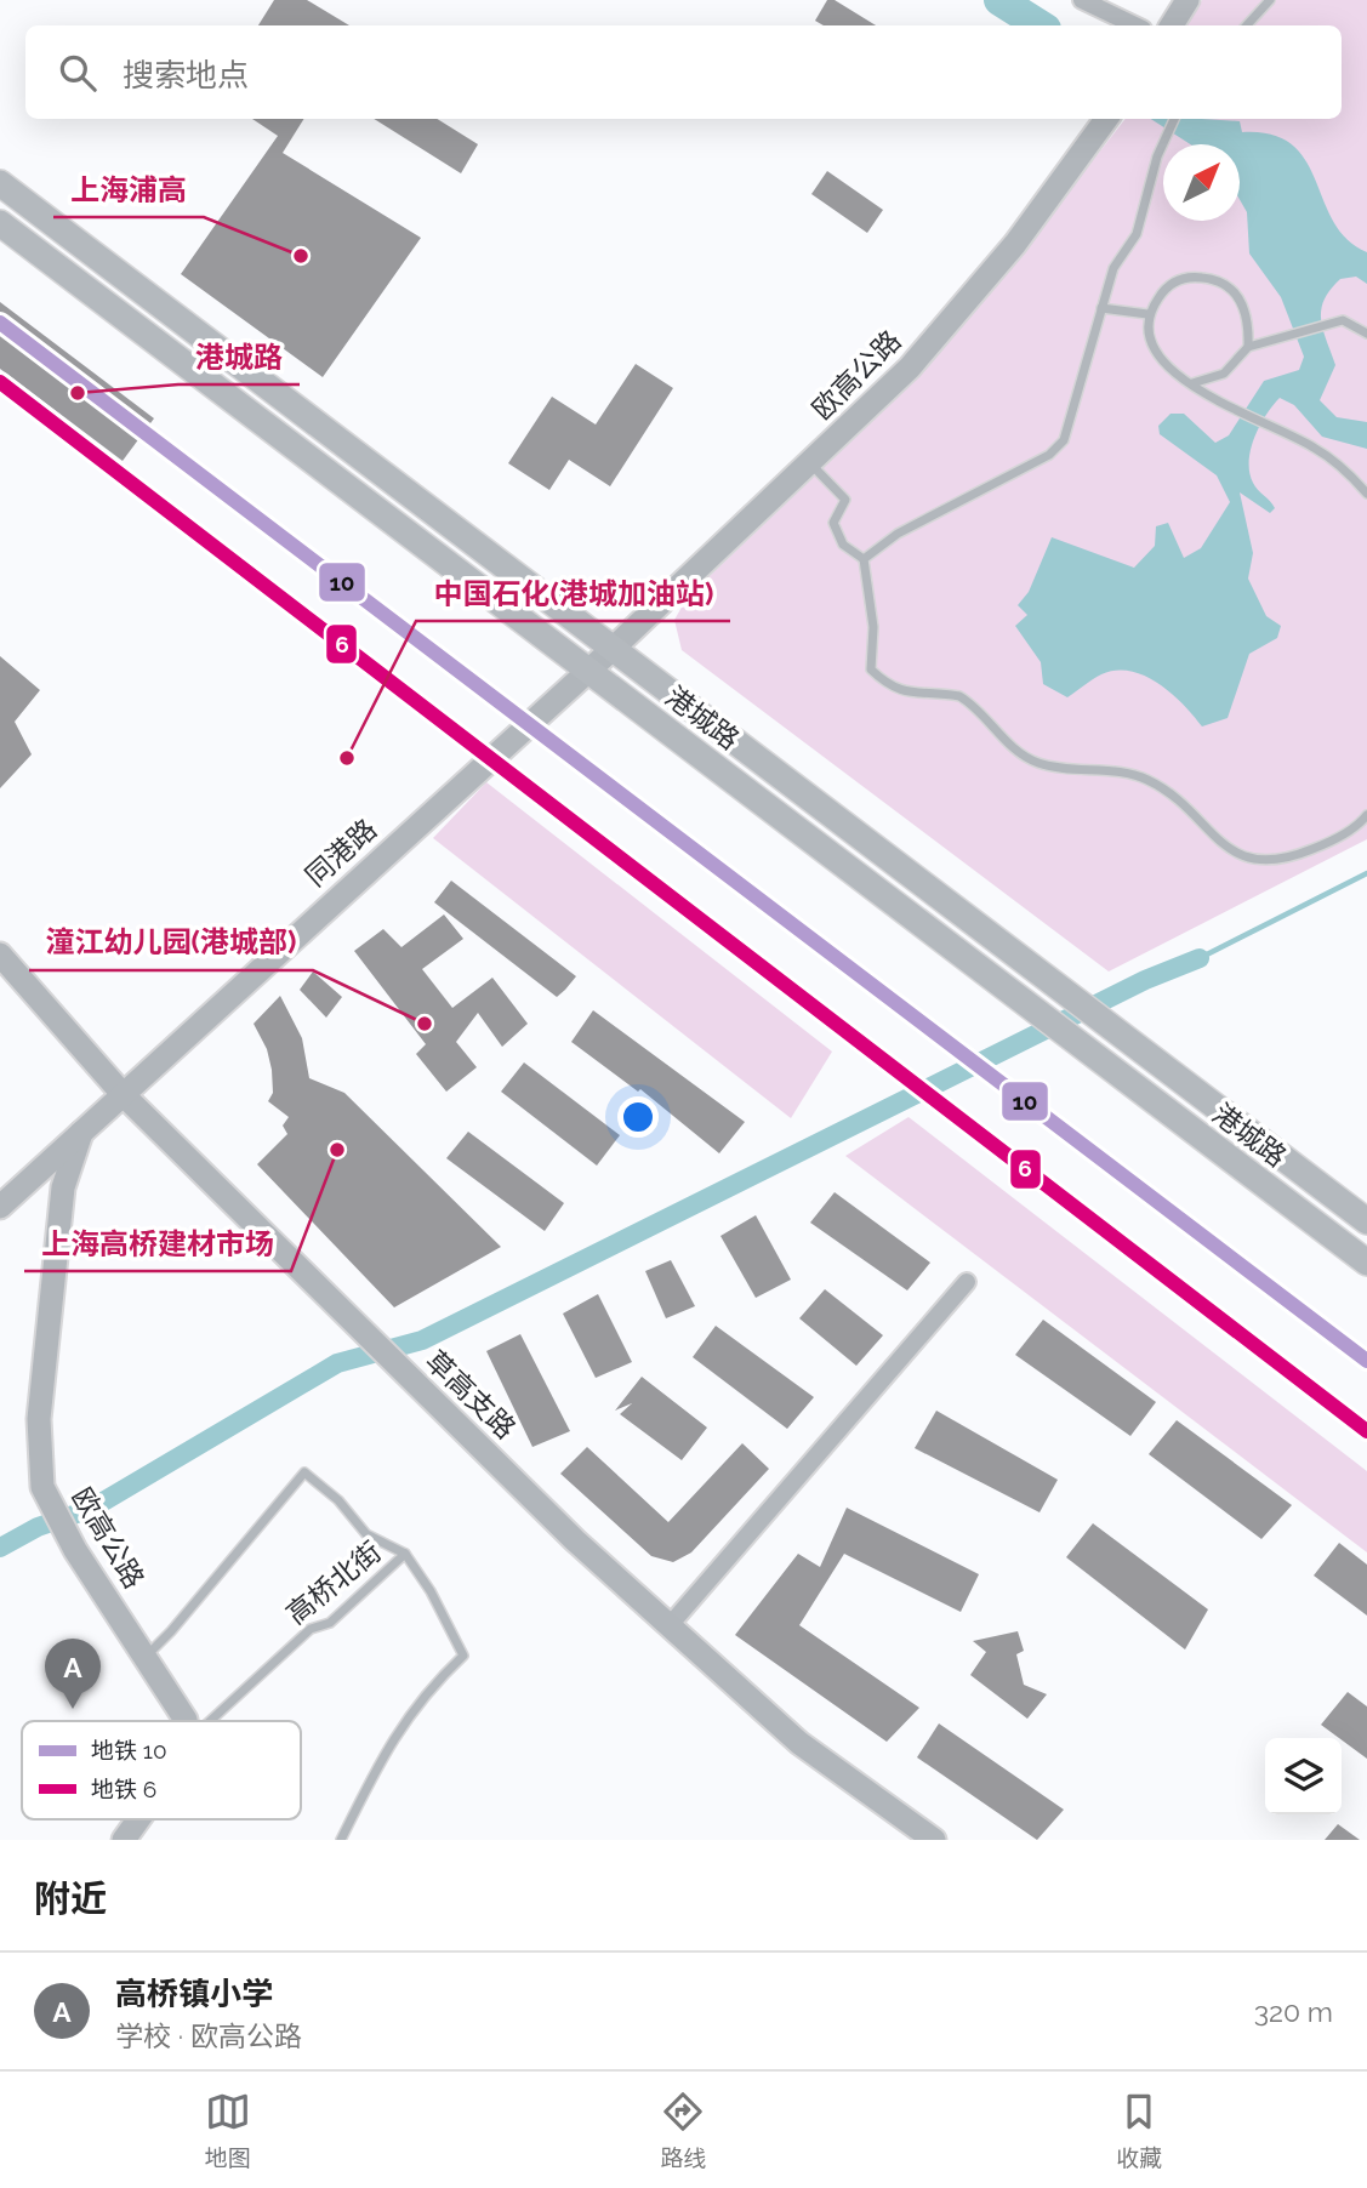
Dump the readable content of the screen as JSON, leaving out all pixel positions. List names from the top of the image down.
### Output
{
  "streets": {
    "main road": ["港城路"],
    "street": ["欧高公路", "同港路", "草高支路"],
    "lane": ["高桥北街"]
  },
  "crossings": [
    ["欧高公路", "港城路"],
    ["欧高公路", "同港路"],
    ["港城路", "同港路"],
    ["同港路", "草高支路"]
  ],
  "places": [
    "上海浦高",
    "港城路",
    "中国石化(港城加油站)",
    "潼江幼儿园(港城部)",
    "上海高桥建材市场"
  ],
  "lines": ["metro line 10", "metro line 6"],
  "legend": ["地铁 10", "地铁 6"],
  "north": "top right",
  "page": {
    "search": "搜索地点",
    "pins": "A",
    "heading": "附近",
    "list": [
      {
        "mark": "A",
        "name": "高桥镇小学",
        "note": "学校 · 欧高公路",
        "value": "320 m"
      }
    ],
    "nav": ["地图", "路线", "收藏"]
  }
}
